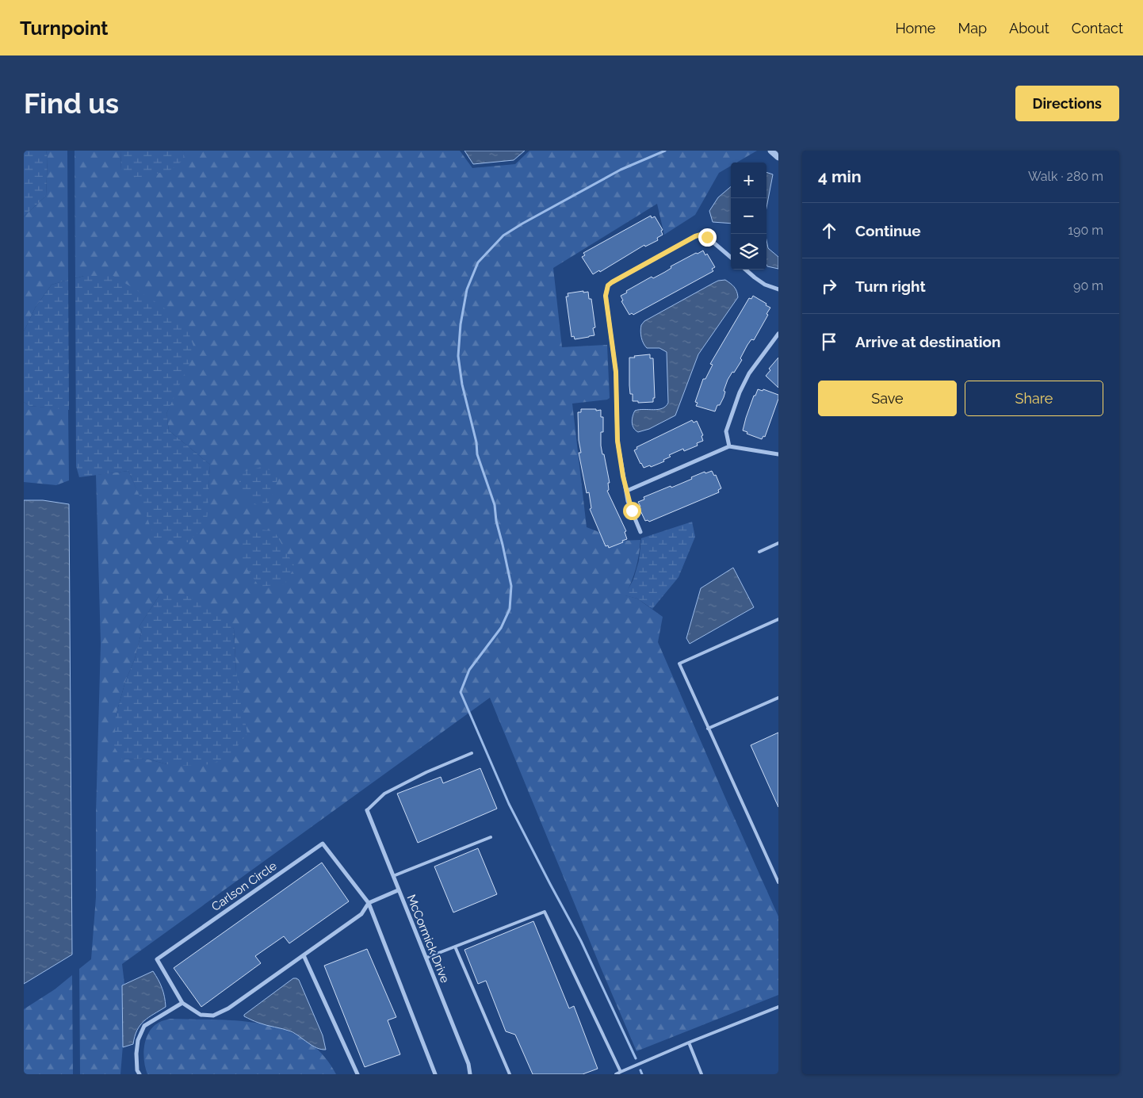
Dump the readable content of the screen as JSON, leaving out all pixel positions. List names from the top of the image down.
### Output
{
  "streets": {
    "street": ["Carlson Circle", "McCormick Drive"]
  },
  "crossings": [
    ["Carlson Circle", "McCormick Drive"]
  ],
  "page": {
    "header": "Turnpoint",
    "nav": [
      "Home",
      "Map",
      "About",
      "Contact"
    ],
    "buttons": [
      "Directions",
      ["Save", "Share"]
    ],
    "title": "Find us",
    "heading": ["4 min", "Walk · 280 m"],
    "map_buttons": ["+", "−"],
    "list": [
      ["Continue", "190 m"],
      ["Turn right", "90 m"],
      "Arrive at destination"
    ]
  }
}
